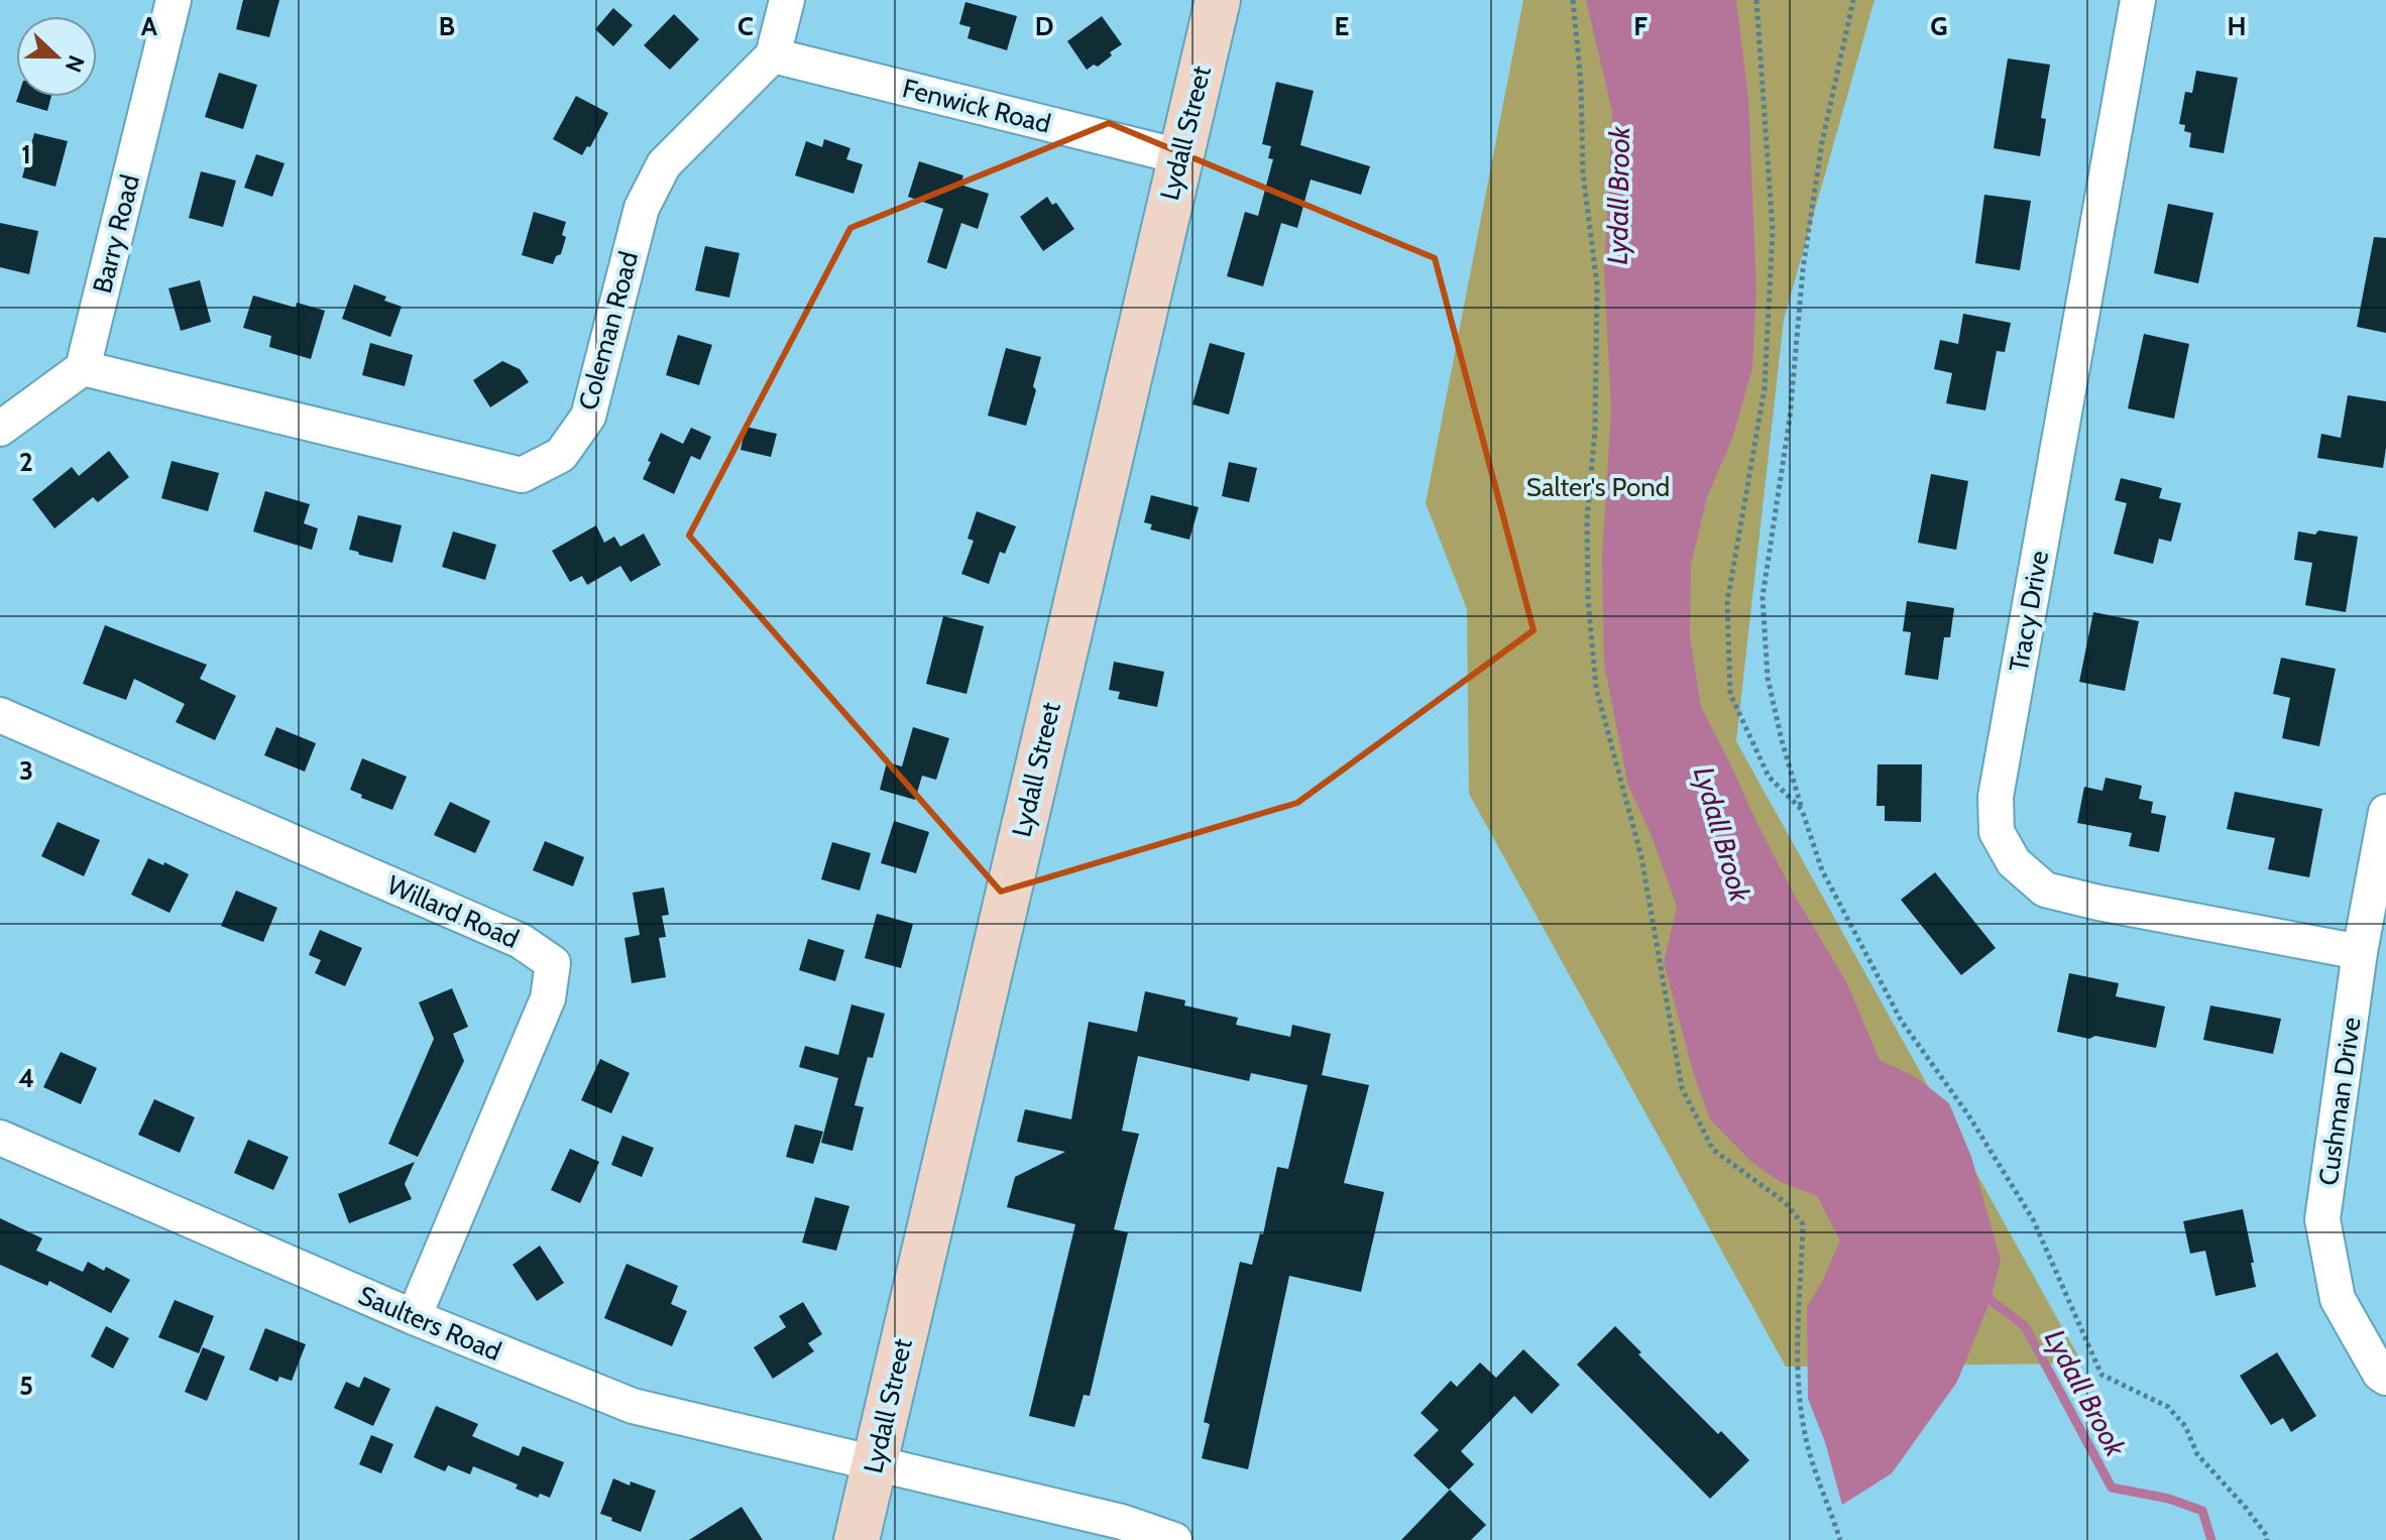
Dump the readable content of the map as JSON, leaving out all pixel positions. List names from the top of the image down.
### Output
{
  "streets": {
    "street": [
      "Fenwick Road",
      "Lydall Street",
      "Barry Road",
      "Coleman Road",
      "Tracy Drive",
      "Willard Road",
      "Cushman Drive",
      "Saulters Road"
    ]
  },
  "crossings": [
    ["Fenwick Road", "Lydall Street"],
    ["Fenwick Road", "Coleman Road"],
    ["Lydall Street", "Saulters Road"],
    ["Barry Road", "Coleman Road"],
    ["Tracy Drive", "Cushman Drive"],
    ["Willard Road", "Saulters Road"]
  ],
  "water": ["Lydall Brook"],
  "parks": ["Salter's Pond"],
  "north": "right",
  "grid": {
    "columns": [
      "A",
      "B",
      "C",
      "D",
      "E",
      "F",
      "G",
      "H"
    ],
    "rows": [
      "1",
      "2",
      "3",
      "4",
      "5"
    ]
  }
}
